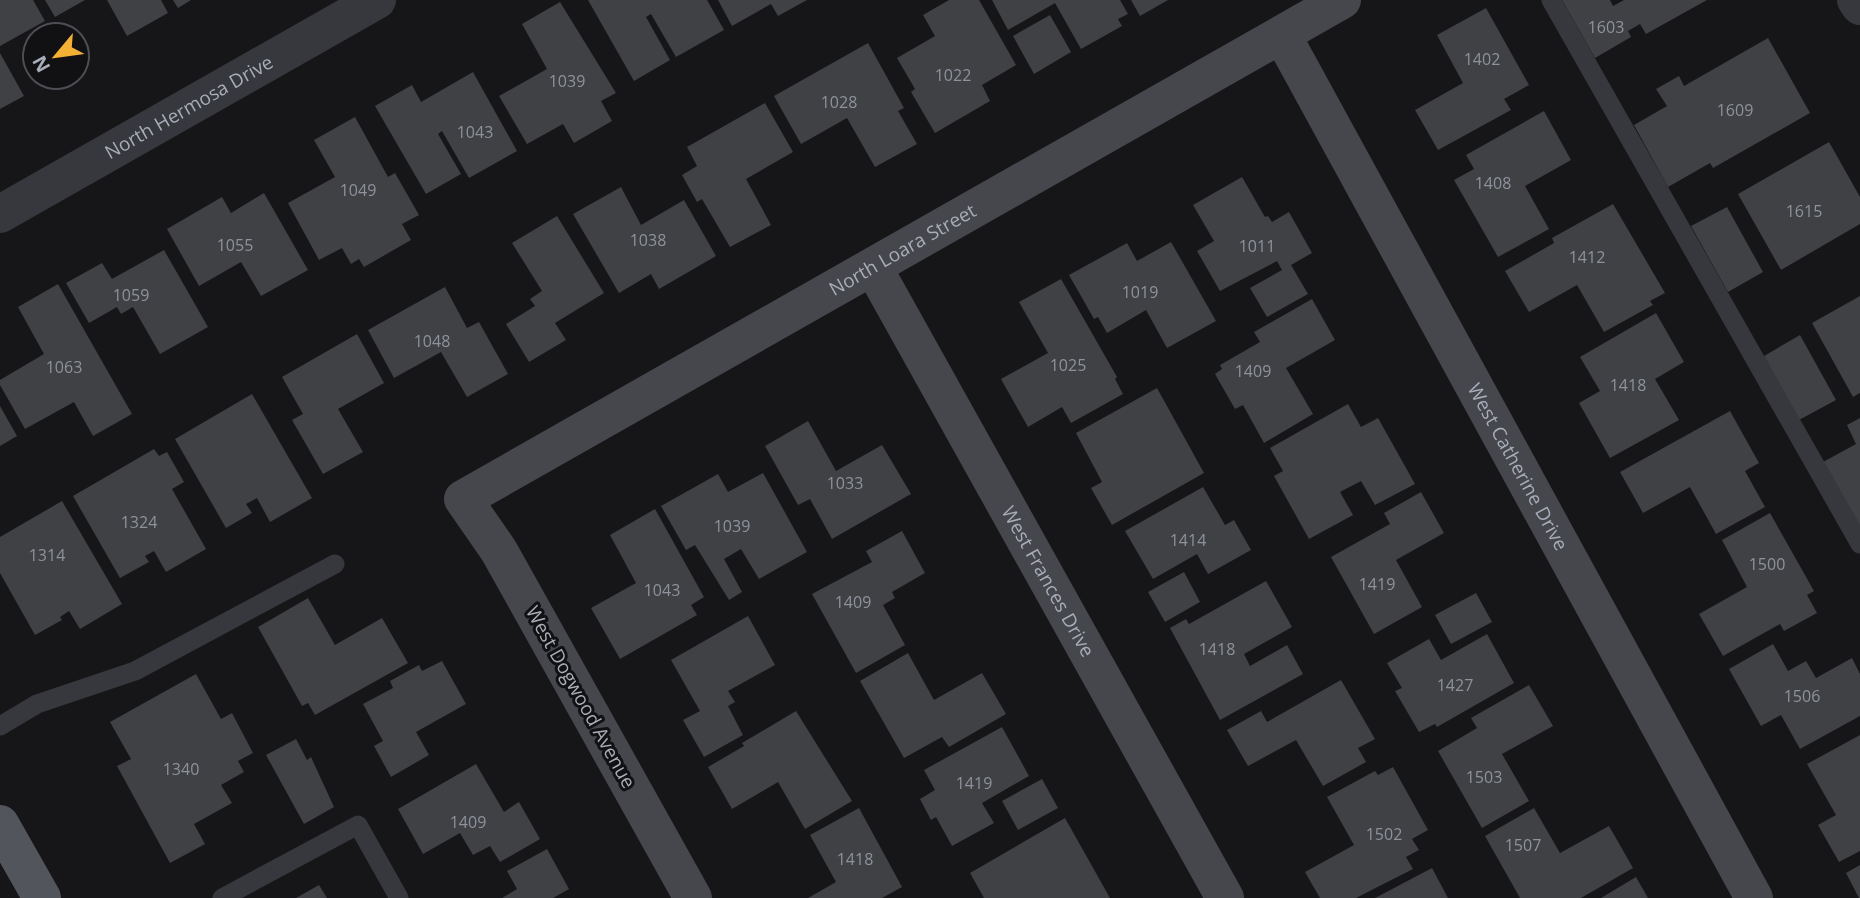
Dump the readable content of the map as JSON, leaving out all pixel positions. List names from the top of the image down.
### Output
{
  "streets": {
    "street": [
      "North Hermosa Drive",
      "North Loara Street",
      "West Catherine Drive",
      "West Frances Drive",
      "West Dogwood Avenue"
    ]
  },
  "crossings": [
    ["North Loara Street", "West Catherine Drive"],
    ["North Loara Street", "West Frances Drive"],
    ["North Loara Street", "West Dogwood Avenue"]
  ],
  "house_numbers": [
    "1603",
    "1402",
    "1022",
    "1039",
    "1028",
    "1609",
    "1043",
    "1408",
    "1049",
    "1615",
    "1038",
    "1055",
    "1011",
    "1412",
    "1019",
    "1059",
    "1048",
    "1025",
    "1063",
    "1409",
    "1418",
    "1033",
    "1324",
    "1039",
    "1414",
    "1314",
    "1500",
    "1419",
    "1043",
    "1409",
    "1418",
    "1427",
    "1506",
    "1340",
    "1503",
    "1419",
    "1409",
    "1502",
    "1507",
    "1418"
  ],
  "north": "bottom left"
}
